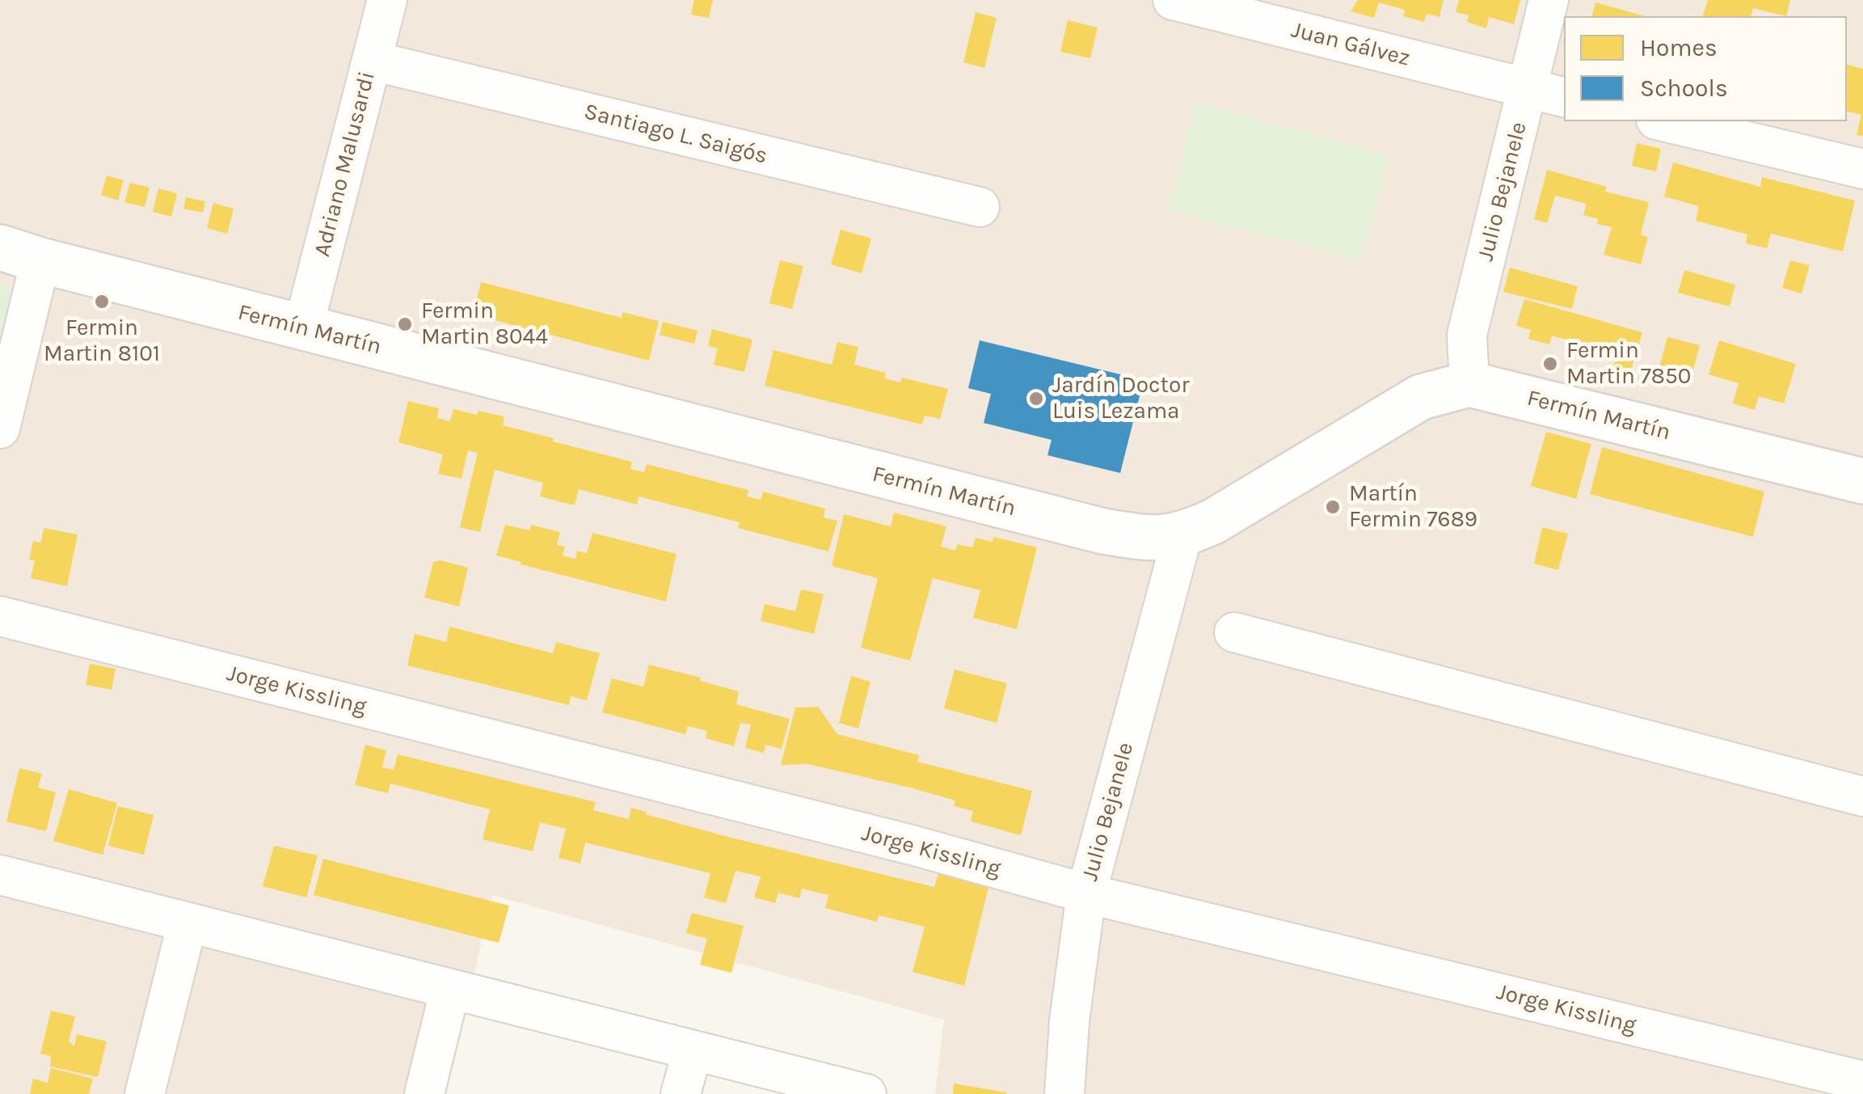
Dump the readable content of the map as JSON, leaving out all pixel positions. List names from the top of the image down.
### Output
{
  "streets": {
    "main road": ["Fermín Martín"],
    "street": [
      "Juan Gálvez",
      "Santiago L. Saigós",
      "Adriano Malusardi",
      "Julio Bejanele",
      "Jorge Kissling"
    ]
  },
  "crossings": [
    ["Juan Gálvez", "Julio Bejanele"],
    ["Santiago L. Saigós", "Adriano Malusardi"],
    ["Adriano Malusardi", "Fermín Martín"],
    ["Julio Bejanele", "Fermín Martín"],
    ["Julio Bejanele", "Jorge Kissling"]
  ],
  "places": [
    "Fermin Martin 8101",
    "Fermin Martin 8044",
    "Fermin Martin 7850",
    "Jardín Doctor Luis Lezama",
    "Martín Fermin 7689"
  ],
  "legend": ["Homes", "Schools"]
}
